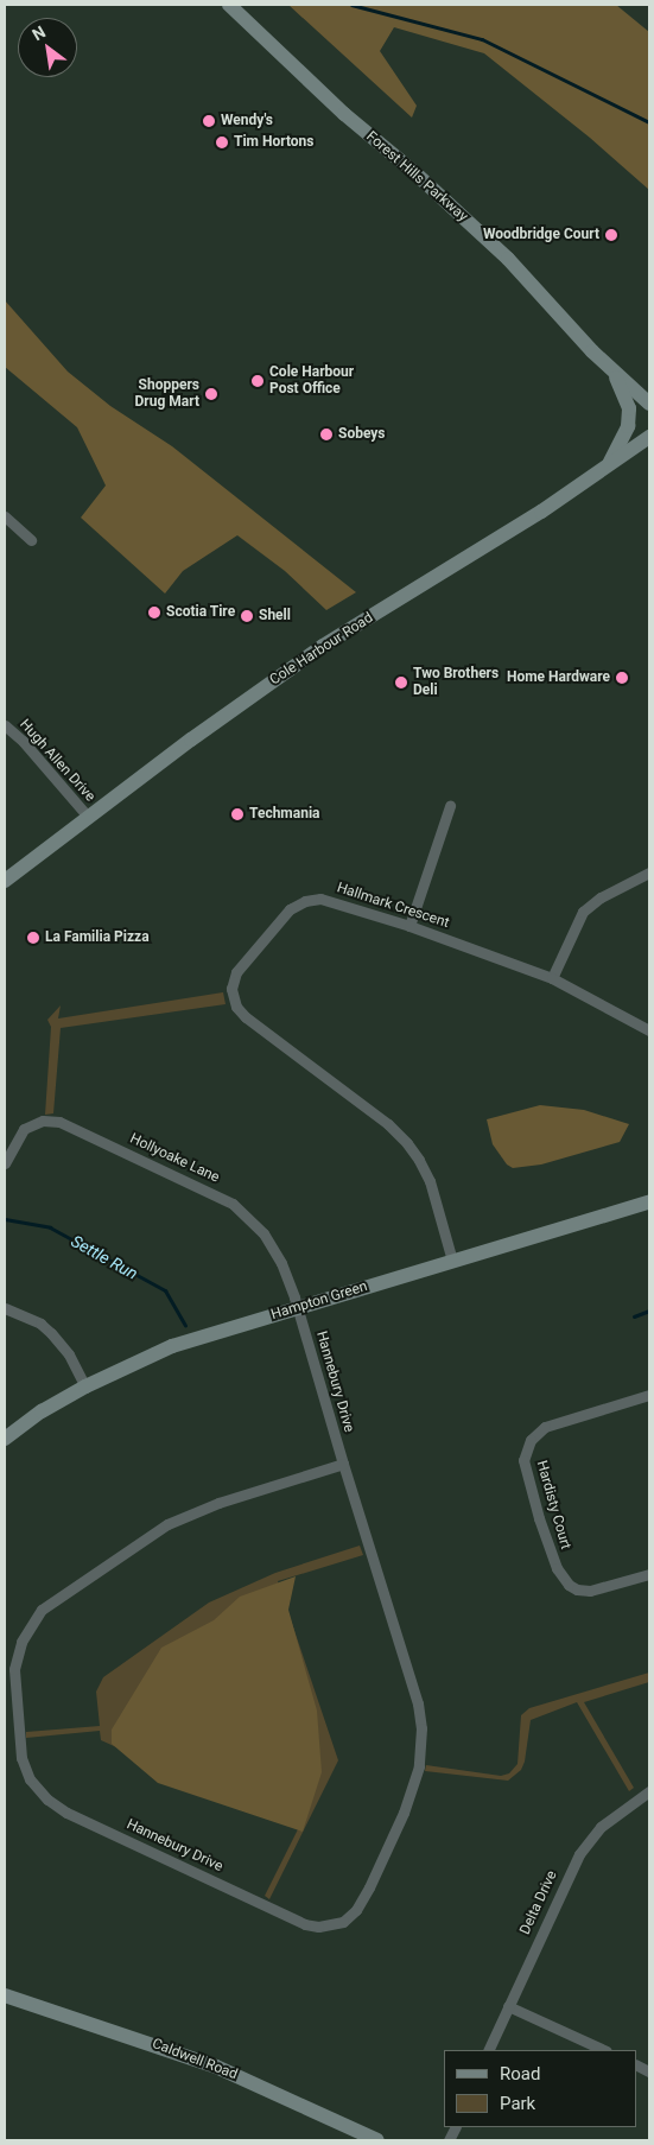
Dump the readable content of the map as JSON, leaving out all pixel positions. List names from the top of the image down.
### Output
{
  "streets": {
    "main road": [
      "Forest Hills Parkway",
      "Cole Harbour Road",
      "Hampton Green",
      "Caldwell Road"
    ],
    "street": [
      "Hugh Allen Drive",
      "Hallmark Crescent",
      "Hollyoake Lane",
      "Hannebury Drive",
      "Hardisty Court",
      "Delta Drive"
    ]
  },
  "crossings": [
    ["Cole Harbour Road", "Hugh Allen Drive"],
    ["Hallmark Crescent", "Hampton Green"],
    ["Hollyoake Lane", "Hampton Green"],
    ["Hollyoake Lane", "Hannebury Drive"],
    ["Hampton Green", "Hannebury Drive"]
  ],
  "water": ["Settle Run"],
  "places": [
    "Wendy's",
    "Tim Hortons",
    "Woodbridge Court",
    "Cole Harbour Post Office",
    "Shoppers Drug Mart",
    "Sobeys",
    "Scotia Tire",
    "Shell",
    "Home Hardware",
    "Two Brothers Deli",
    "Techmania",
    "La Familia Pizza"
  ],
  "legend": ["Road", "Park"],
  "north": "top left"
}
